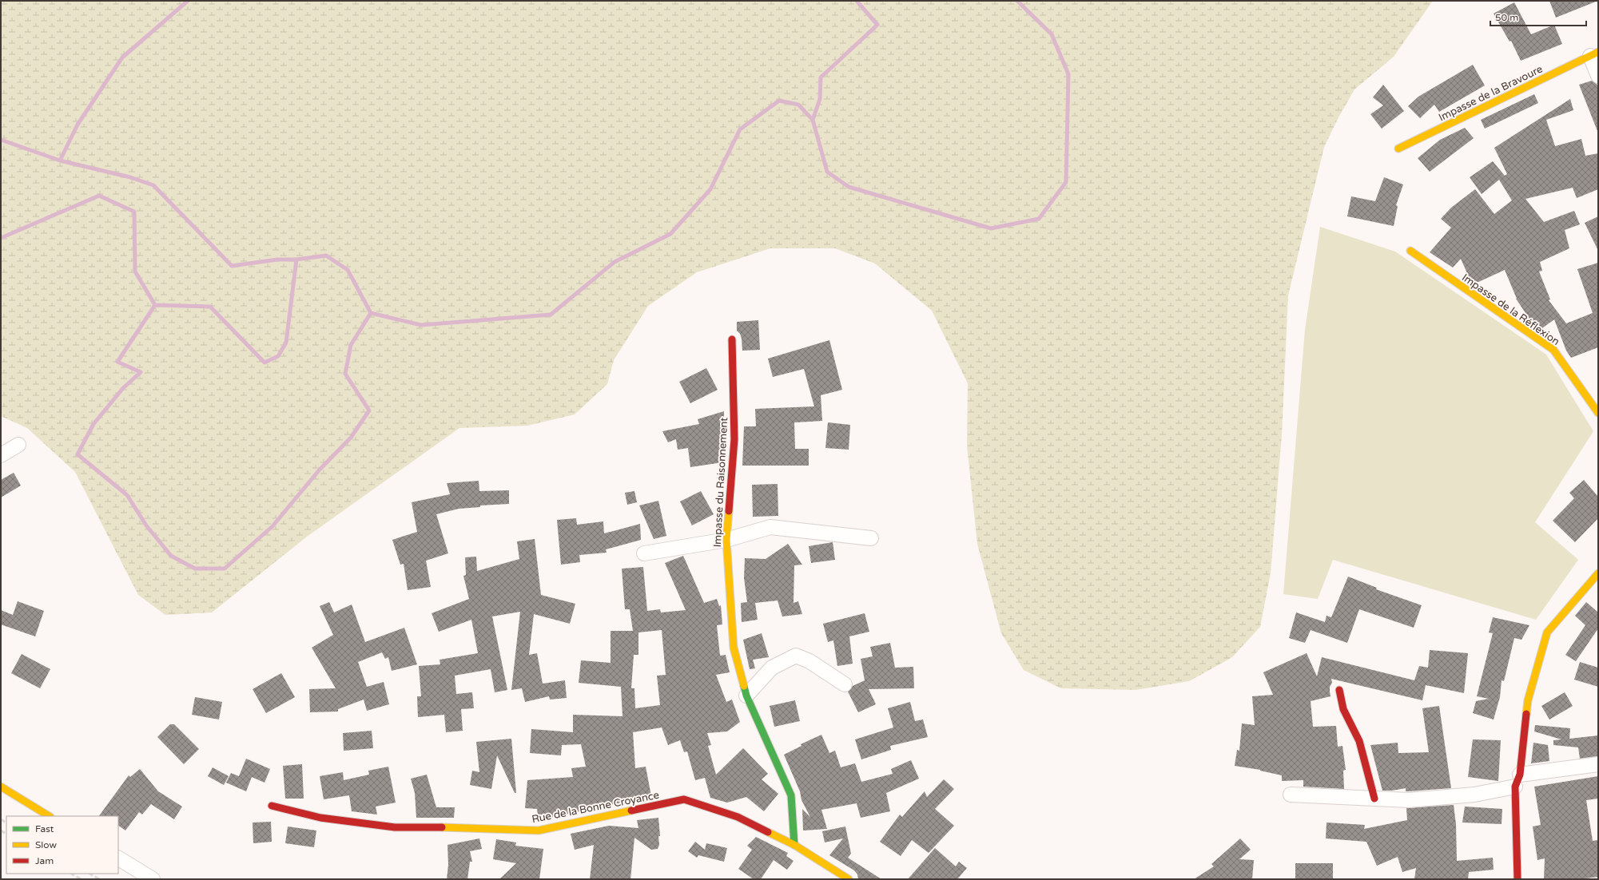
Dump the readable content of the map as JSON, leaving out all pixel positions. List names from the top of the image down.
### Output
{
  "streets": {
    "street": [
      "Impasse de la Bravoure",
      "Impasse de la Réflexion",
      "Impasse du Raisonnement",
      "Rue de la Bonne Croyance"
    ]
  },
  "crossings": [
    ["Impasse du Raisonnement", "Rue de la Bonne Croyance"]
  ],
  "legend": ["Fast", "Slow", "Jam"],
  "scale_bar": "50 m"
}
